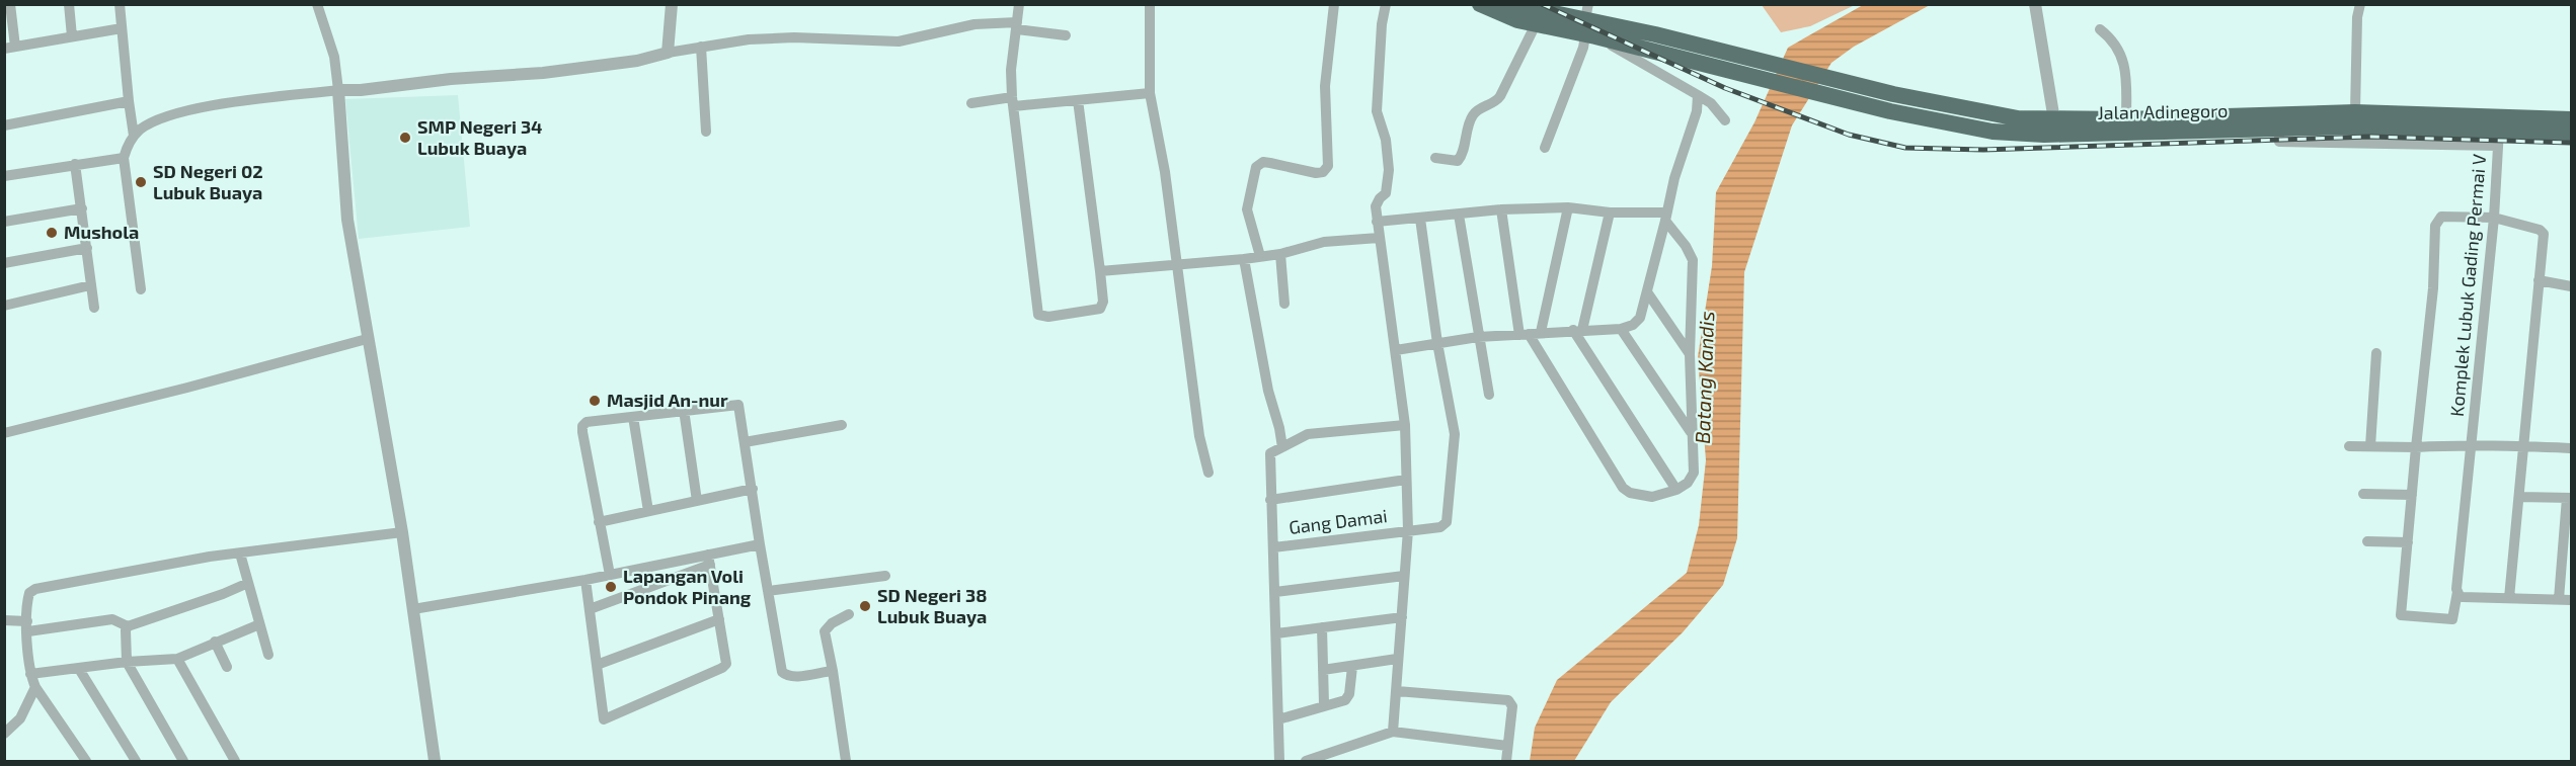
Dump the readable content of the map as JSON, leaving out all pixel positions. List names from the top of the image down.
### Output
{
  "streets": {
    "highway": ["Jalan Adinegoro"],
    "street": ["Komplek Lubuk Gading Permai V", "Gang Damai"]
  },
  "crossings": [
    ["Jalan Adinegoro", "Komplek Lubuk Gading Permai V"]
  ],
  "water": ["Batang Kandis"],
  "places": [
    "SMP Negeri 34 Lubuk Buaya",
    "SD Negeri 02 Lubuk Buaya",
    "Mushola",
    "Masjid An-nur",
    "Lapangan Voli Pondok Pinang",
    "SD Negeri 38 Lubuk Buaya"
  ]
}
